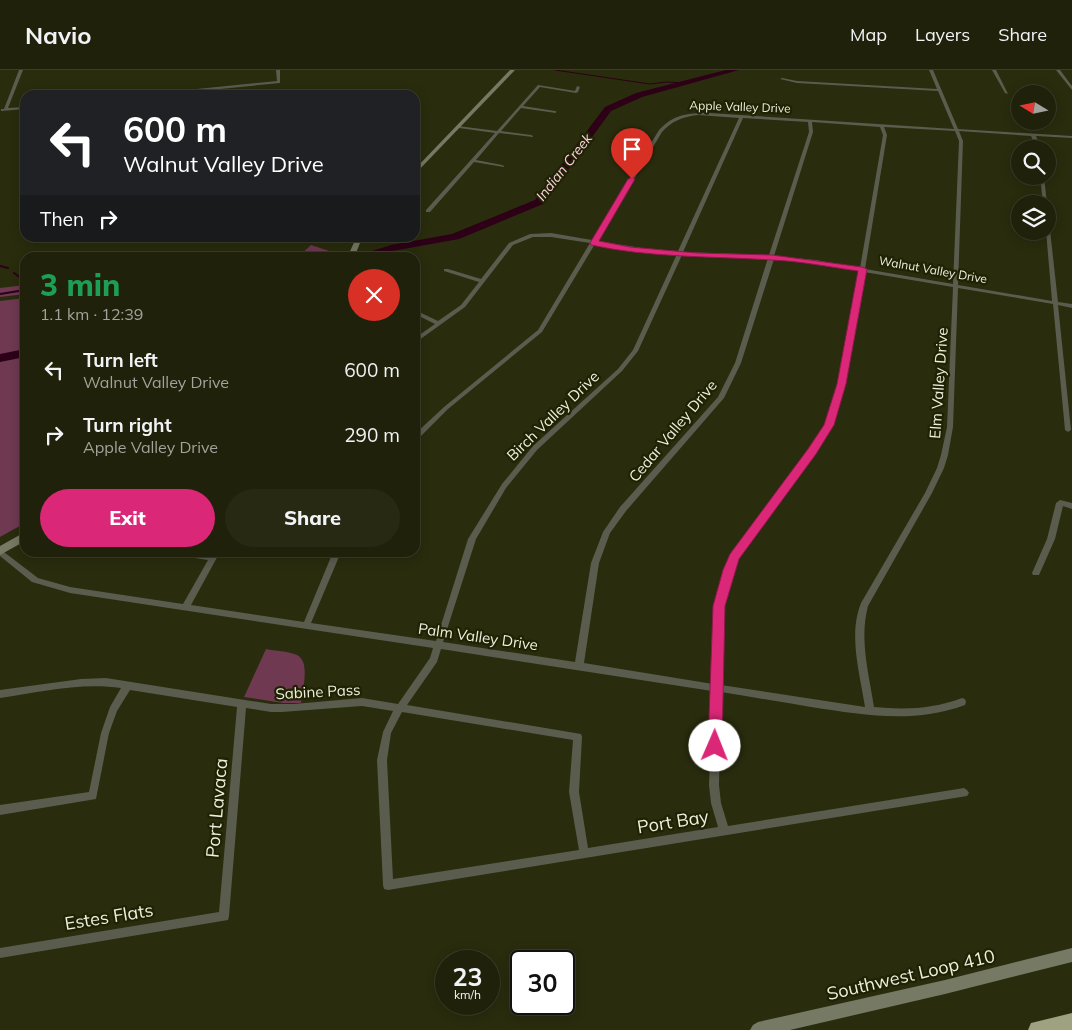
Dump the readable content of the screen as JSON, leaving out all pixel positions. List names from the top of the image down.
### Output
{
  "streets": {
    "street": [
      "Apple Valley Drive",
      "Walnut Valley Drive",
      "Elm Valley Drive",
      "Birch Valley Drive",
      "Cedar Valley Drive",
      "Palm Valley Drive",
      "Sabine Pass",
      "Port Lavaca",
      "Port Bay",
      "Estes Flats",
      "Southwest Loop 410"
    ]
  },
  "crossings": [
    ["Apple Valley Drive", "Walnut Valley Drive"],
    ["Apple Valley Drive", "Elm Valley Drive"],
    ["Apple Valley Drive", "Birch Valley Drive"],
    ["Apple Valley Drive", "Cedar Valley Drive"],
    ["Walnut Valley Drive", "Elm Valley Drive"],
    ["Walnut Valley Drive", "Birch Valley Drive"],
    ["Walnut Valley Drive", "Cedar Valley Drive"],
    ["Elm Valley Drive", "Palm Valley Drive"],
    ["Birch Valley Drive", "Palm Valley Drive"],
    ["Birch Valley Drive", "Sabine Pass"],
    ["Birch Valley Drive", "Port Bay"],
    ["Cedar Valley Drive", "Palm Valley Drive"],
    ["Sabine Pass", "Port Lavaca"],
    ["Sabine Pass", "Port Bay"],
    ["Port Lavaca", "Estes Flats"]
  ],
  "water": ["Indian Creek"],
  "north": "left",
  "page": {
    "header": "Navio",
    "nav": ["Map", "Layers", "Share"],
    "turn": ["600 m", "Walnut Valley Drive"],
    "then": "Then",
    "heading": ["3 min", "1.1 km · 12:39"],
    "list": [
      {
        "name": "Turn left",
        "note": "Walnut Valley Drive",
        "value": "600 m"
      },
      {
        "name": "Turn right",
        "note": "Apple Valley Drive",
        "value": "290 m"
      }
    ],
    "buttons": ["Exit", "Share"],
    "speed": "23 km/h",
    "limit": "30"
  }
}
